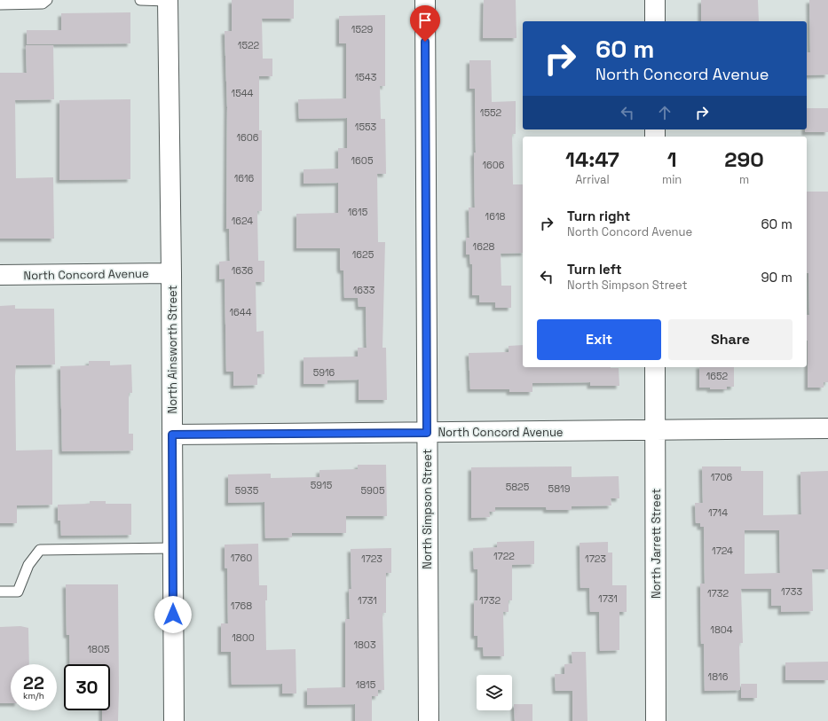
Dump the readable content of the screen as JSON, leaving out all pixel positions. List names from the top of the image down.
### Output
{
  "streets": {
    "street": [
      "North Concord Avenue",
      "North Ainsworth Street",
      "North Simpson Street",
      "North Jarrett Street"
    ]
  },
  "crossings": [
    ["North Concord Avenue", "North Ainsworth Street"],
    ["North Concord Avenue", "North Simpson Street"],
    ["North Concord Avenue", "North Jarrett Street"]
  ],
  "house_numbers": [
    "1529",
    "1522",
    "1543",
    "1544",
    "1552",
    "1553",
    "1606",
    "1605",
    "1606",
    "1616",
    "1615",
    "1618",
    "1624",
    "1628",
    "1625",
    "1636",
    "1633",
    "1644",
    "5916",
    "1652",
    "1706",
    "5915",
    "5825",
    "5819",
    "5935",
    "5905",
    "1714",
    "1724",
    "1722",
    "1760",
    "1723",
    "1723",
    "1733",
    "1732",
    "1731",
    "1731",
    "1732",
    "1768",
    "1804",
    "1800",
    "1803",
    "1805",
    "1816",
    "1815"
  ],
  "page": {
    "turn": ["60 m", "North Concord Avenue"],
    "eta": [
      "14:47",
      "Arrival",
      "1",
      "min",
      "290",
      "m"
    ],
    "list": [
      {
        "name": "Turn right",
        "note": "North Concord Avenue",
        "value": "60 m"
      },
      {
        "name": "Turn left",
        "note": "North Simpson Street",
        "value": "90 m"
      }
    ],
    "buttons": ["Exit", "Share"],
    "speed": "22 km/h",
    "limit": "30"
  }
}
